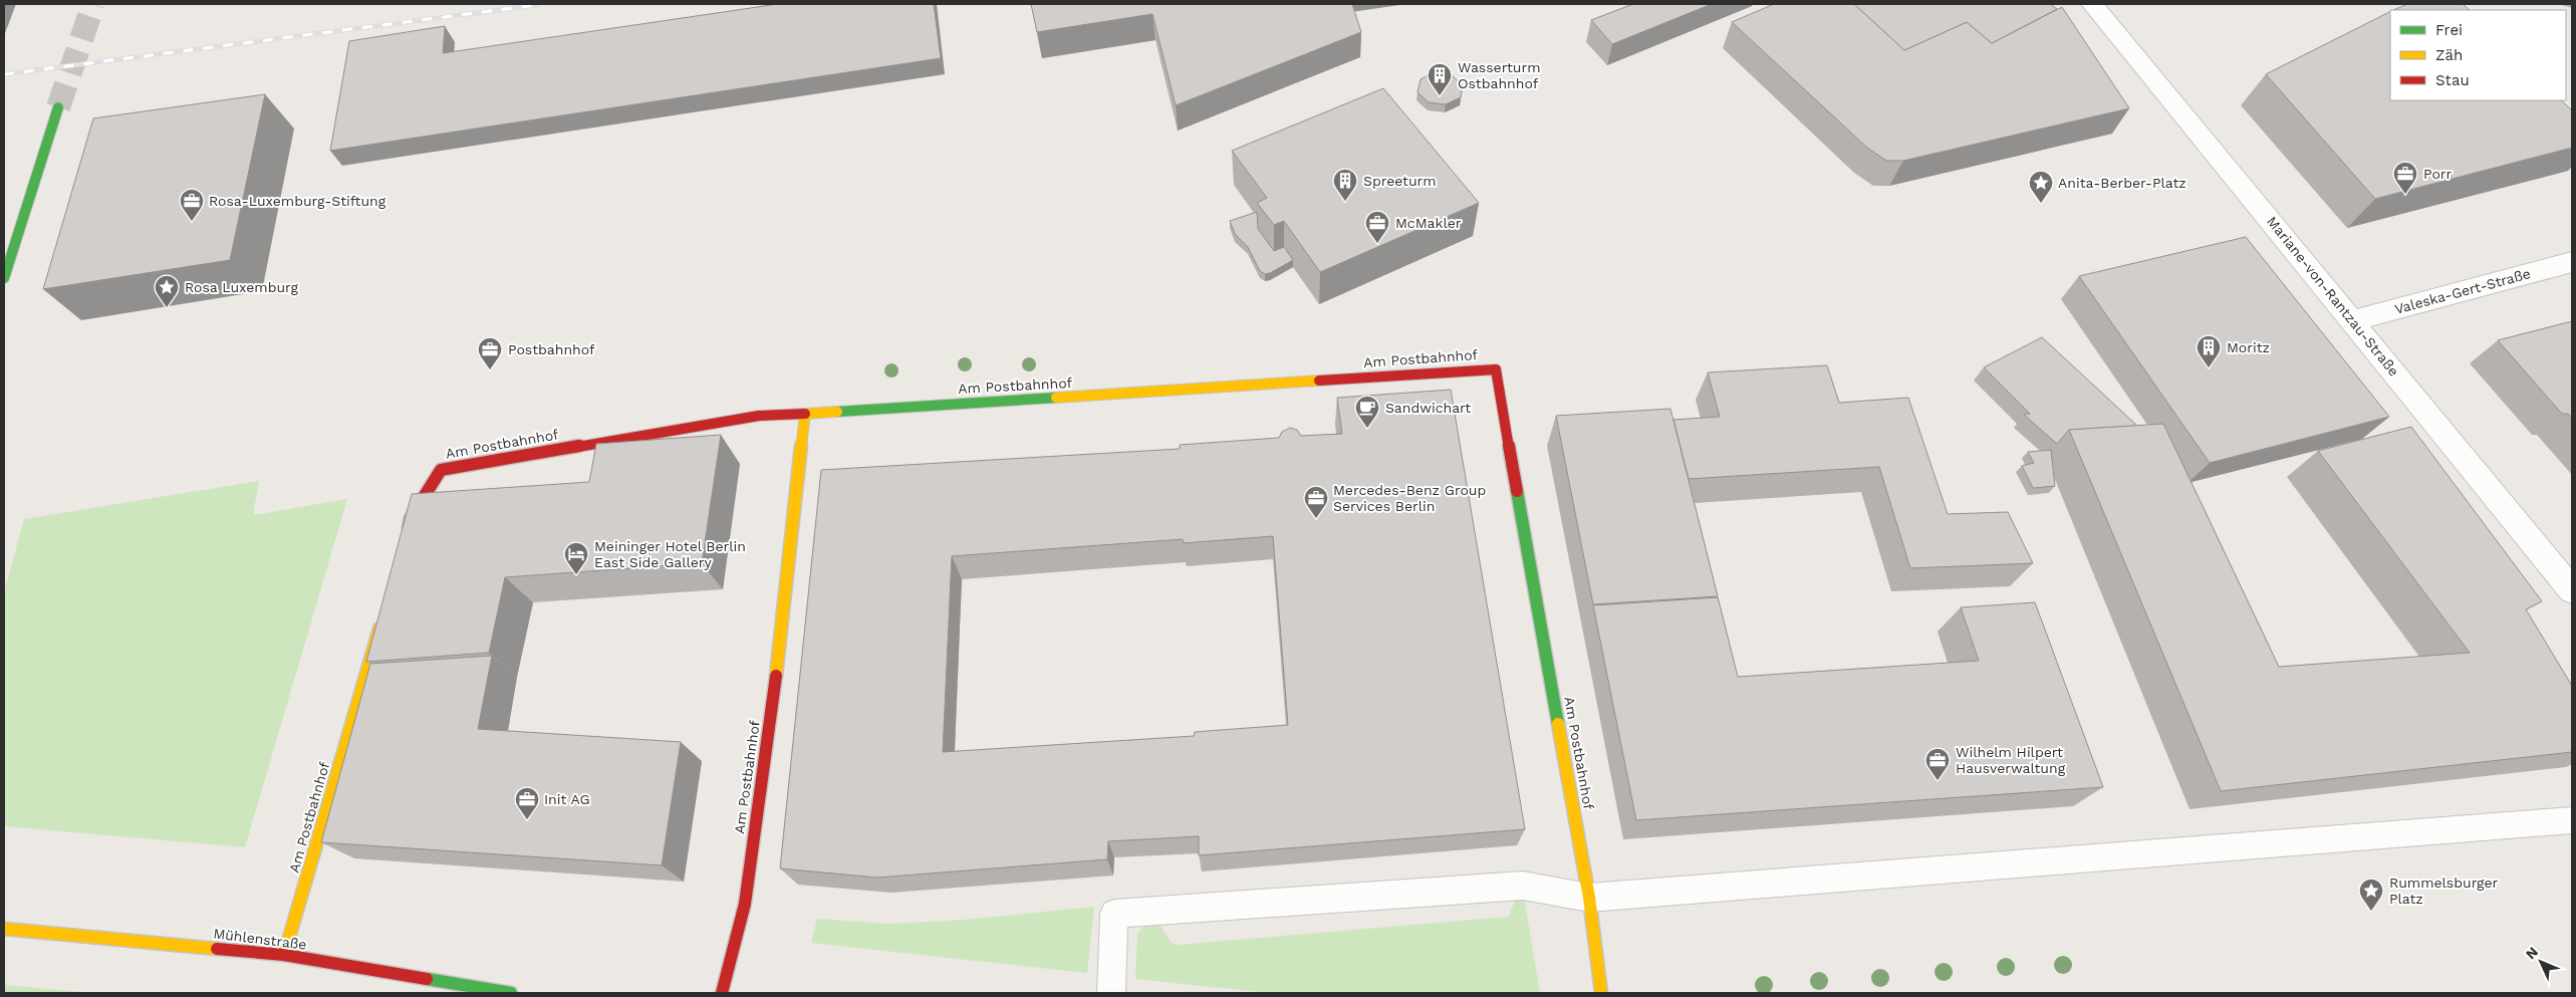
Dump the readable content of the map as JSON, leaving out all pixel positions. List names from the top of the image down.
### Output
{
  "streets": {
    "street": [
      "Valeska-Gert-Straße",
      "Mariane-von-Rantzau-Straße",
      "Am Postbahnhof",
      "Mühlenstraße"
    ]
  },
  "crossings": [
    ["Valeska-Gert-Straße", "Mariane-von-Rantzau-Straße"],
    ["Am Postbahnhof", "Mühlenstraße"]
  ],
  "places": {
    "building": ["Wasserturm Ostbahnhof", "Spreeturm", "Moritz"],
    "office": [
      "Porr",
      "Rosa-Luxemburg-Stiftung",
      "McMakler",
      "Postbahnhof",
      "Mercedes-Benz Group Services Berlin",
      "Wilhelm Hilpert Hausverwaltung",
      "Init AG"
    ],
    "place": ["Anita-Berber-Platz", "Rosa Luxemburg", "Rummelsburger Platz"],
    "cafe": ["Sandwichart"],
    "hotel": ["Meininger Hotel Berlin East Side Gallery"]
  },
  "legend": ["Frei", "Zäh", "Stau"],
  "north": "top left"
}
